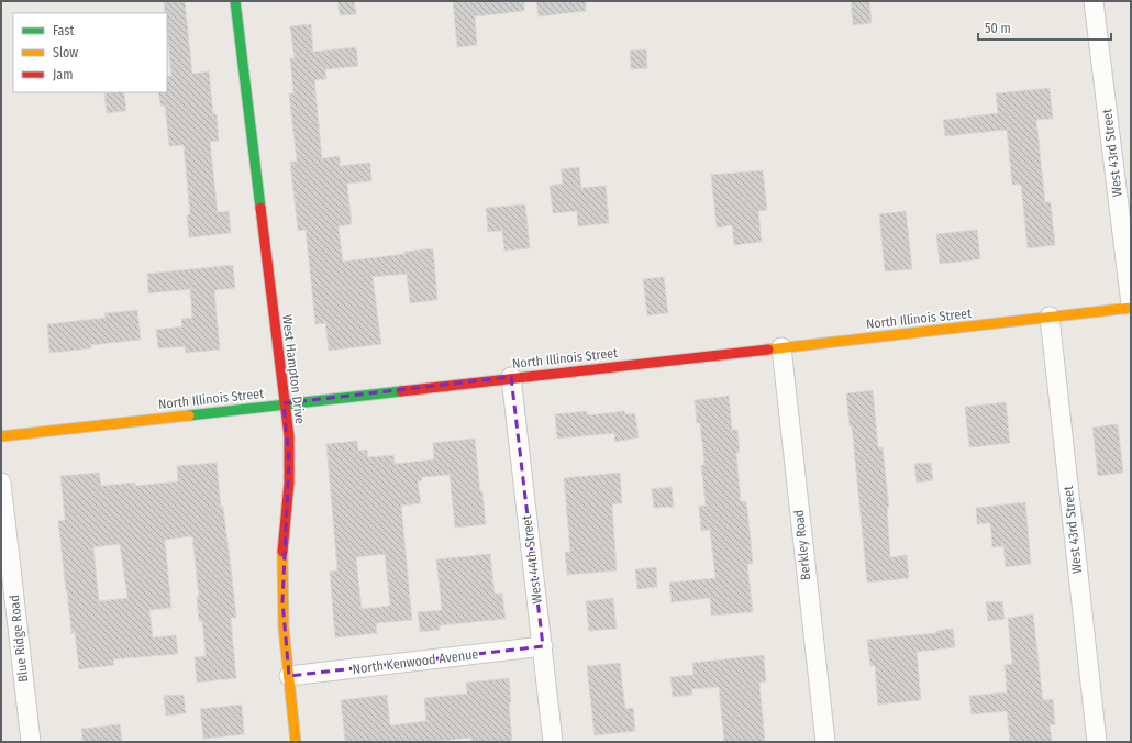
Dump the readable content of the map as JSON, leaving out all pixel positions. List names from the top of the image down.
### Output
{
  "streets": {
    "street": [
      "West 43rd Street",
      "North Illinois Street",
      "West Hampton Drive",
      "Berkley Road",
      "West 44th Street",
      "Blue Ridge Road",
      "North Kenwood Avenue"
    ]
  },
  "crossings": [
    ["West 43rd Street", "North Illinois Street"],
    ["North Illinois Street", "West Hampton Drive"],
    ["North Illinois Street", "Berkley Road"],
    ["North Illinois Street", "West 44th Street"],
    ["West Hampton Drive", "North Kenwood Avenue"],
    ["West 44th Street", "North Kenwood Avenue"]
  ],
  "legend": ["Fast", "Slow", "Jam"],
  "scale_bar": "50 m"
}
